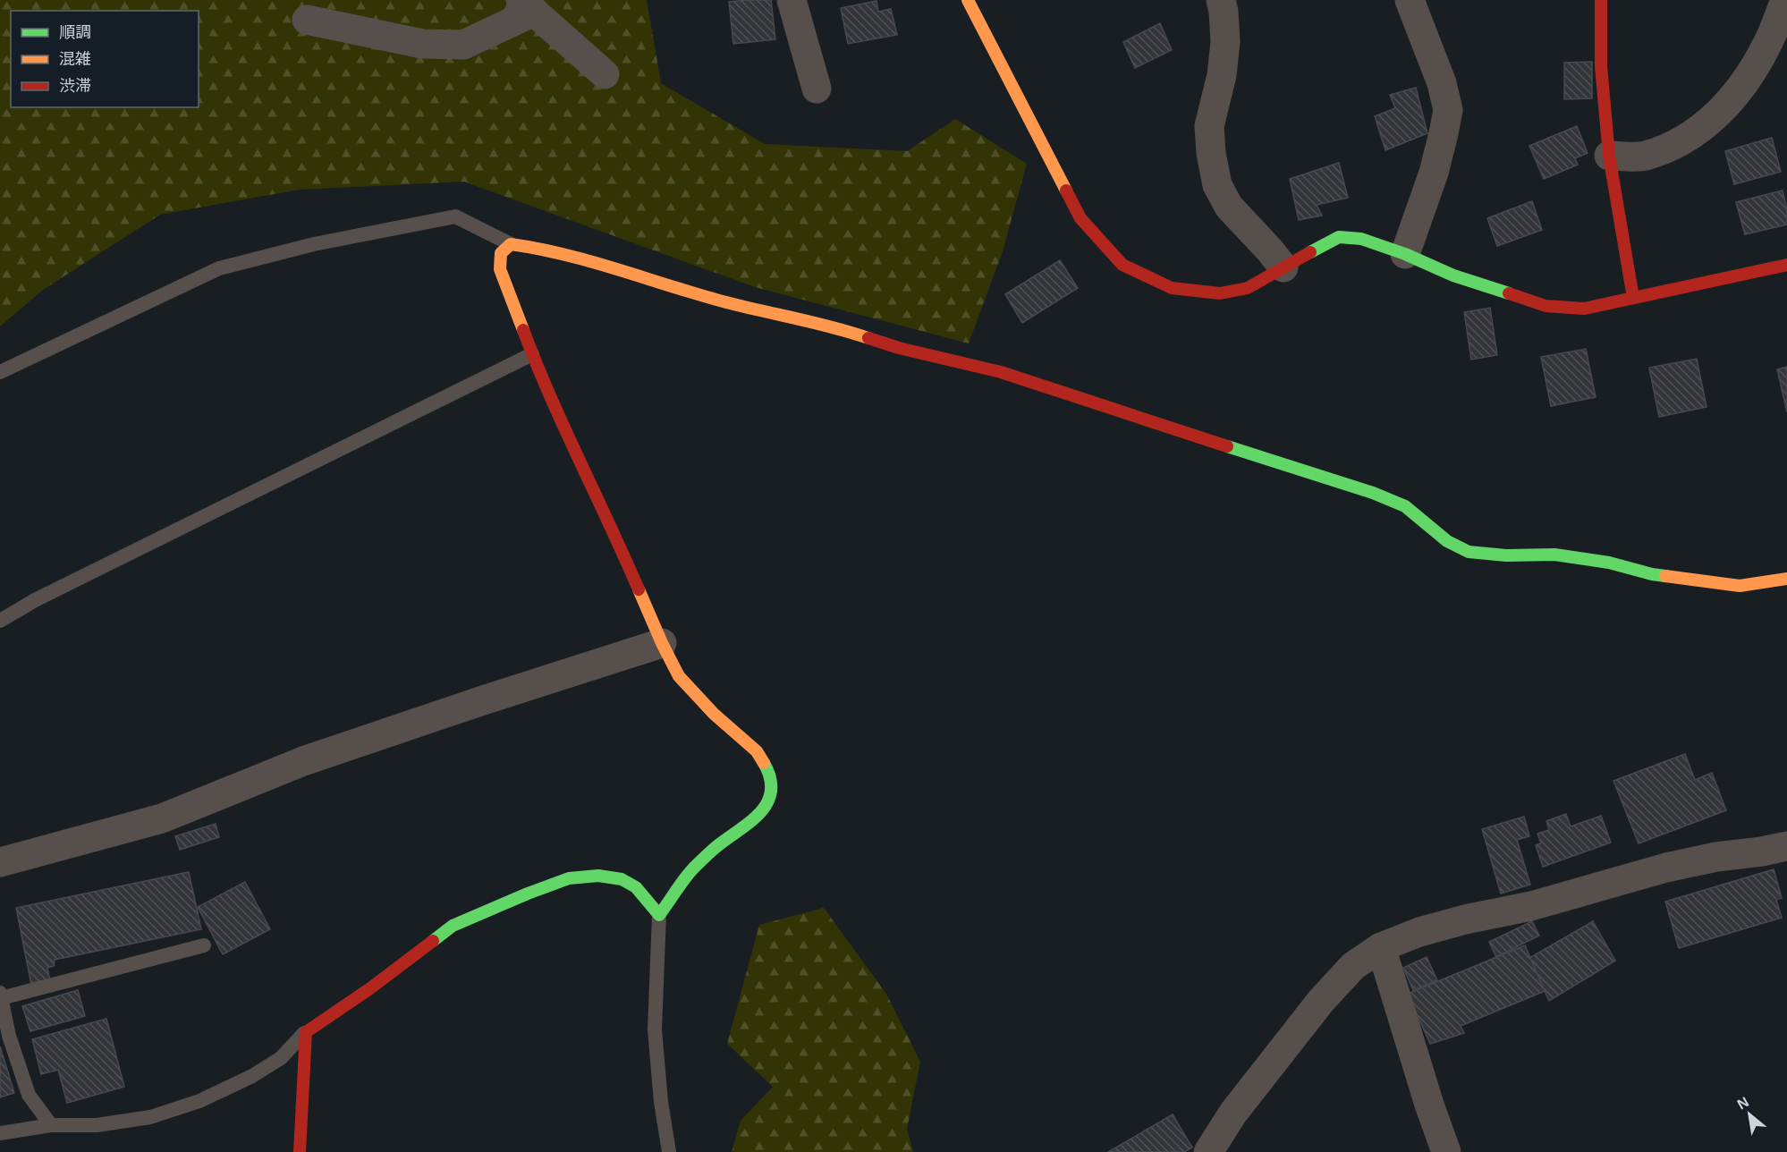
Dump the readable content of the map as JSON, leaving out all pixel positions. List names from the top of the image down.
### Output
{
  "legend": ["順調", "混雑", "渋滞"],
  "north": "top left"
}
